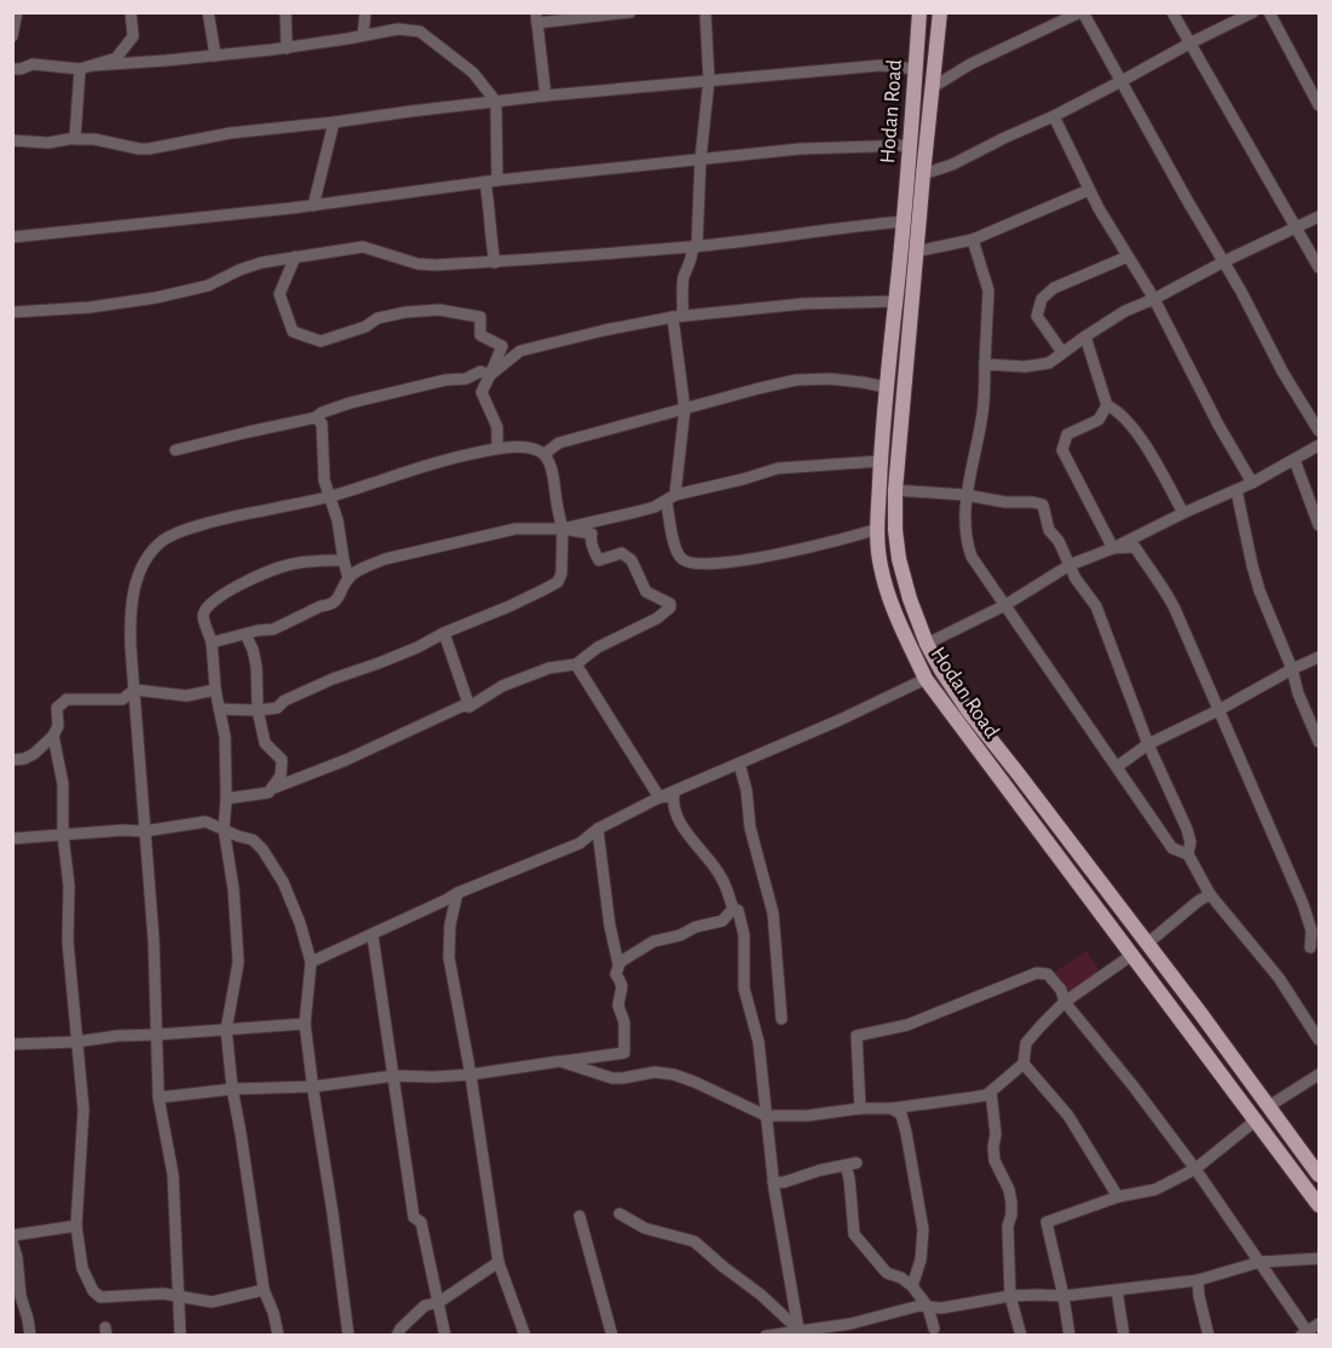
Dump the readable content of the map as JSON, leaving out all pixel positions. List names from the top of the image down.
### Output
{
  "streets": {
    "main road": ["Hodan Road"]
  }
}
